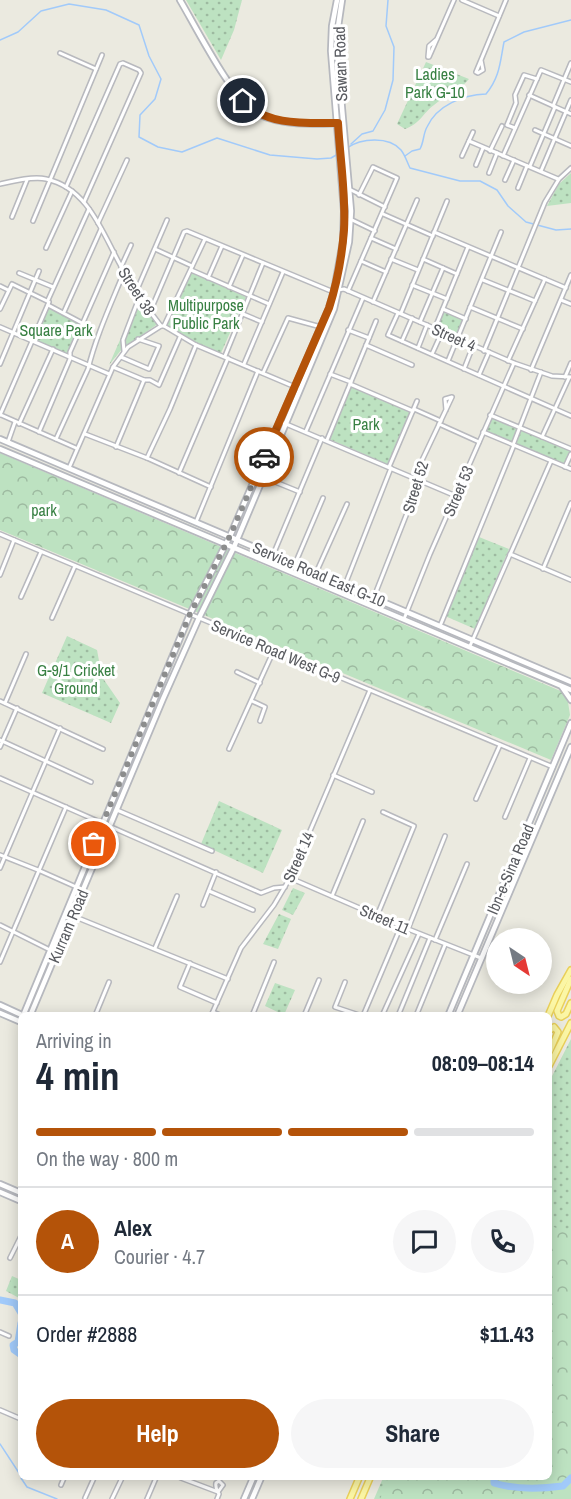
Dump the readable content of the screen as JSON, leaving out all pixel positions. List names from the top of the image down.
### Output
{
  "streets": {
    "main road": [
      "Sawan Road",
      "Service Road East G-10",
      "Ibn-e-Sina Road",
      "Kurram Road"
    ],
    "street": [
      "Street 38",
      "Street 4",
      "Street 52",
      "Street 53",
      "Service Road West G-9",
      "Street 14",
      "Street 11"
    ]
  },
  "crossings": [
    ["Sawan Road", "Street 38"],
    ["Sawan Road", "Street 4"],
    ["Sawan Road", "Service Road East G-10"],
    ["Sawan Road", "Kurram Road"],
    ["Street 4", "Street 53"],
    ["Street 52", "Service Road East G-10"],
    ["Street 53", "Service Road East G-10"],
    ["Service Road East G-10", "Kurram Road"],
    ["Service Road West G-9", "Street 14"],
    ["Service Road West G-9", "Ibn-e-Sina Road"],
    ["Service Road West G-9", "Kurram Road"],
    ["Street 14", "Street 11"],
    ["Ibn-e-Sina Road", "Street 11"]
  ],
  "parks": [
    "Ladies Park G-10",
    "Multipurpose Public Park",
    "Square Park",
    "Park",
    "park",
    "G-9/1 Cricket Ground"
  ],
  "north": "bottom right",
  "page": {
    "heading": ["4 min", "Arriving in", "08:09–08:14"],
    "panel": [
      "Alex",
      "Courier · 4.7",
      "Order #2888",
      "$11.43"
    ],
    "bar": "On the way · 800 m",
    "round": "A",
    "buttons": ["Help", "Share"]
  }
}
